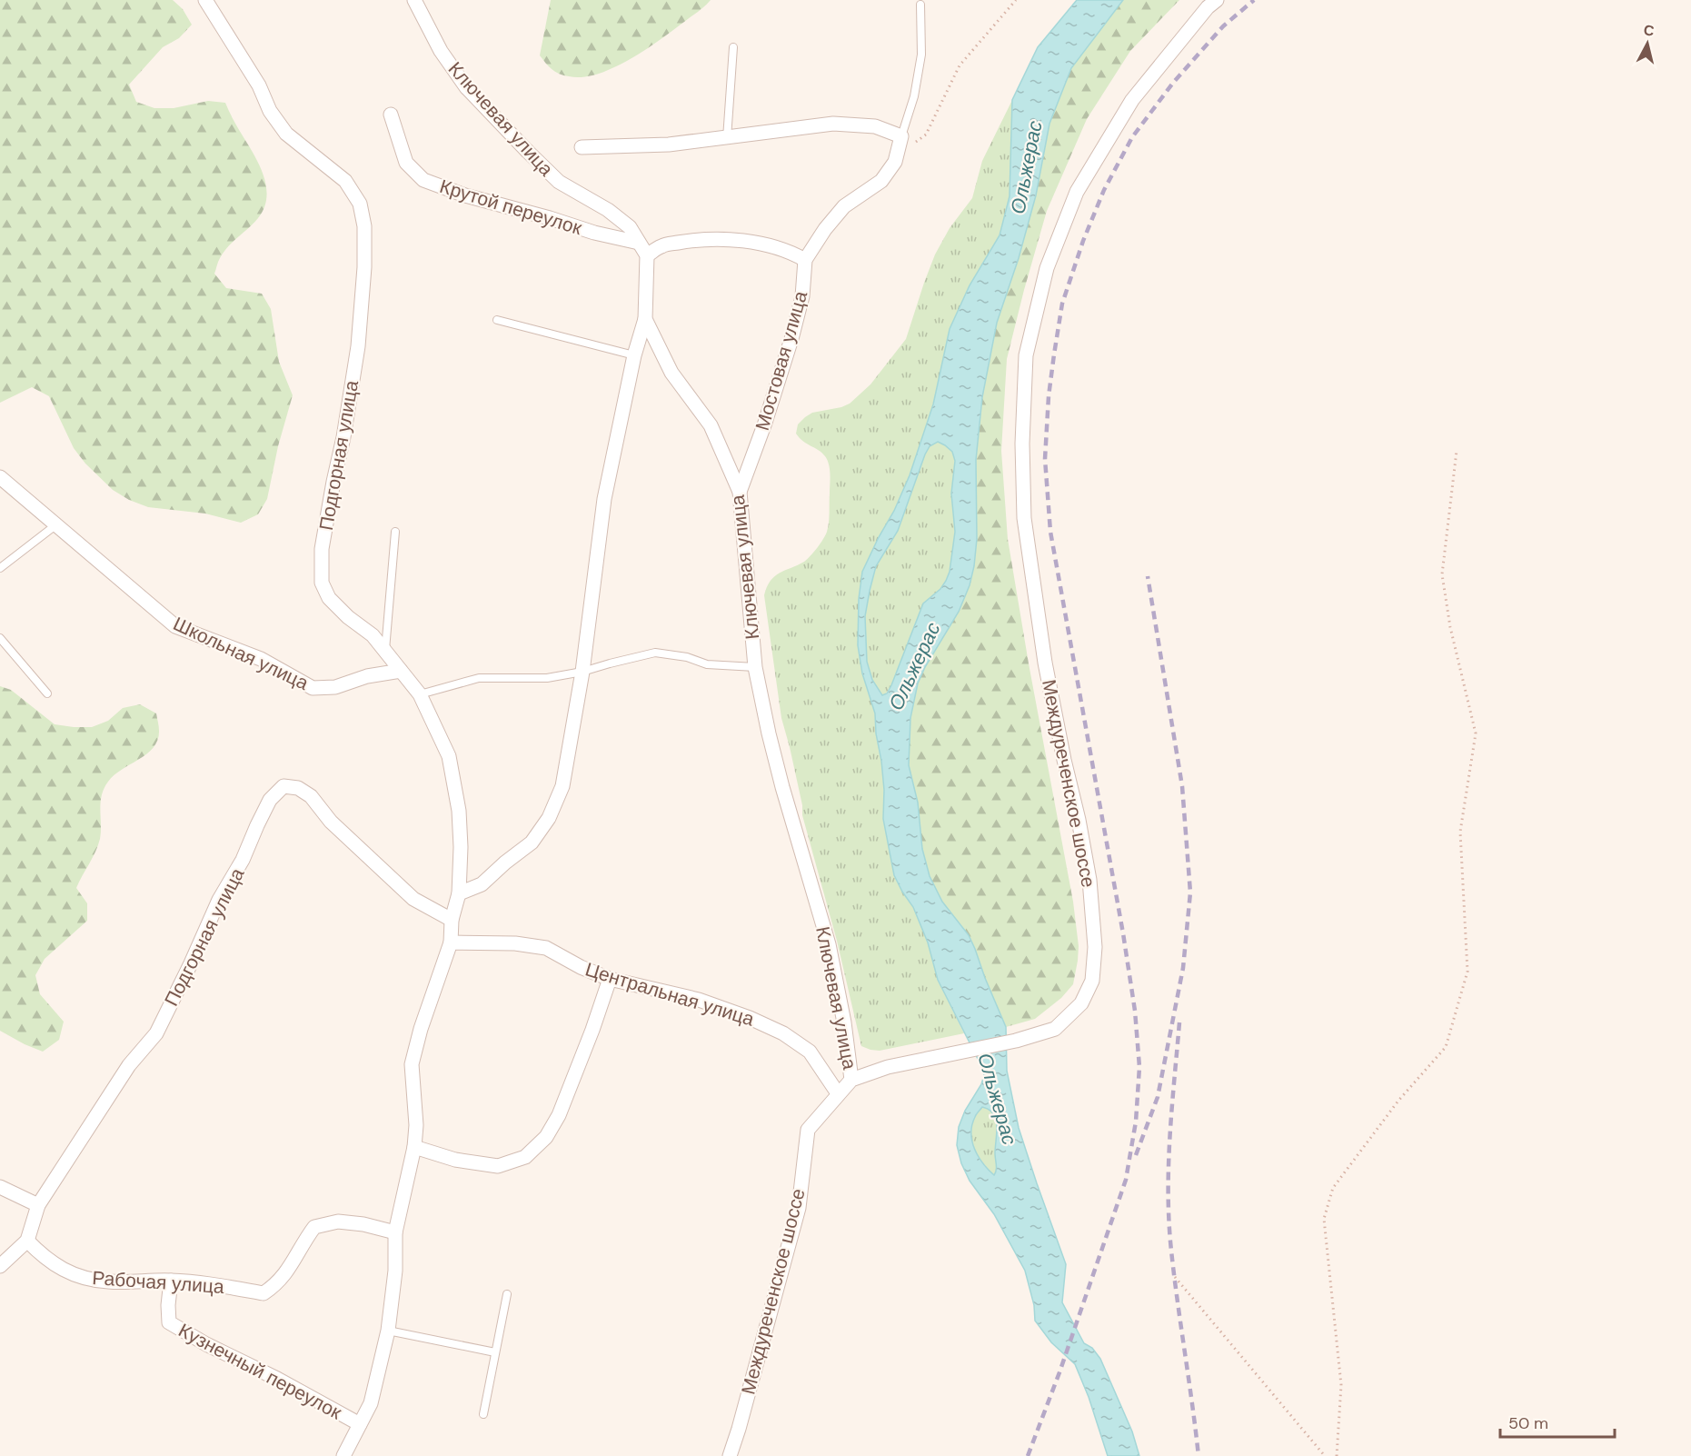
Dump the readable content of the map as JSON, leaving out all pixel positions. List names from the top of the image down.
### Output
{
  "streets": {
    "street": [
      "Ключевая улица",
      "Крутой переулок",
      "Мостовая улица",
      "Подгорная улица",
      "Школьная улица",
      "Междуреченское шоссе",
      "Центральная улица",
      "Рабочая улица",
      "Кузнечный переулок"
    ]
  },
  "crossings": [
    ["Ключевая улица", "Крутой переулок"],
    ["Ключевая улица", "Мостовая улица"],
    ["Ключевая улица", "Междуреченское шоссе"],
    ["Подгорная улица", "Школьная улица"],
    ["Подгорная улица", "Центральная улица"],
    ["Подгорная улица", "Рабочая улица"],
    ["Междуреченское шоссе", "Центральная улица"],
    ["Рабочая улица", "Кузнечный переулок"]
  ],
  "water": ["Ольжерас"],
  "scale_bar": "50 m",
  "north": "top"
}
